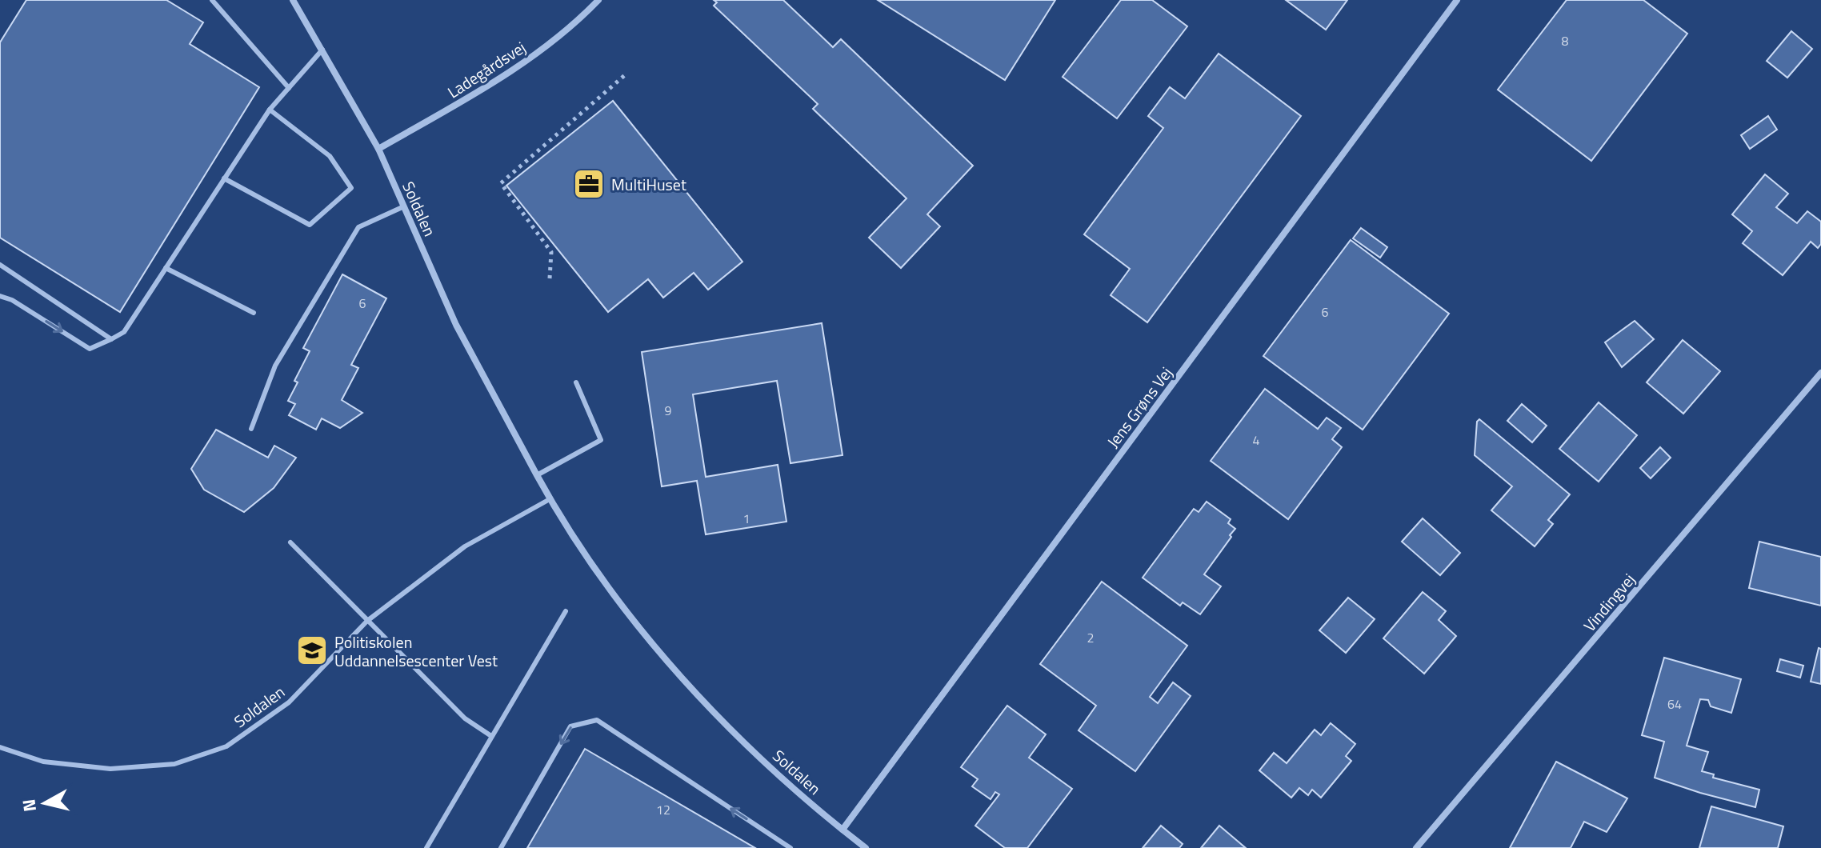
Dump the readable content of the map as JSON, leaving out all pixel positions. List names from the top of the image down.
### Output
{
  "streets": {
    "street": [
      "Ladegårdsvej",
      "Soldalen",
      "Jens Grøns Vej",
      "Vindingvej"
    ]
  },
  "crossings": [
    ["Ladegårdsvej", "Soldalen"],
    ["Soldalen", "Jens Grøns Vej"]
  ],
  "places": {
    "office": ["MultiHuset"],
    "school or university": ["Politiskolen Uddannelsescenter Vest"]
  },
  "house_numbers": [
    "8",
    "6",
    "6",
    "9",
    "4",
    "1",
    "2",
    "64",
    "12"
  ],
  "north": "left"
}
